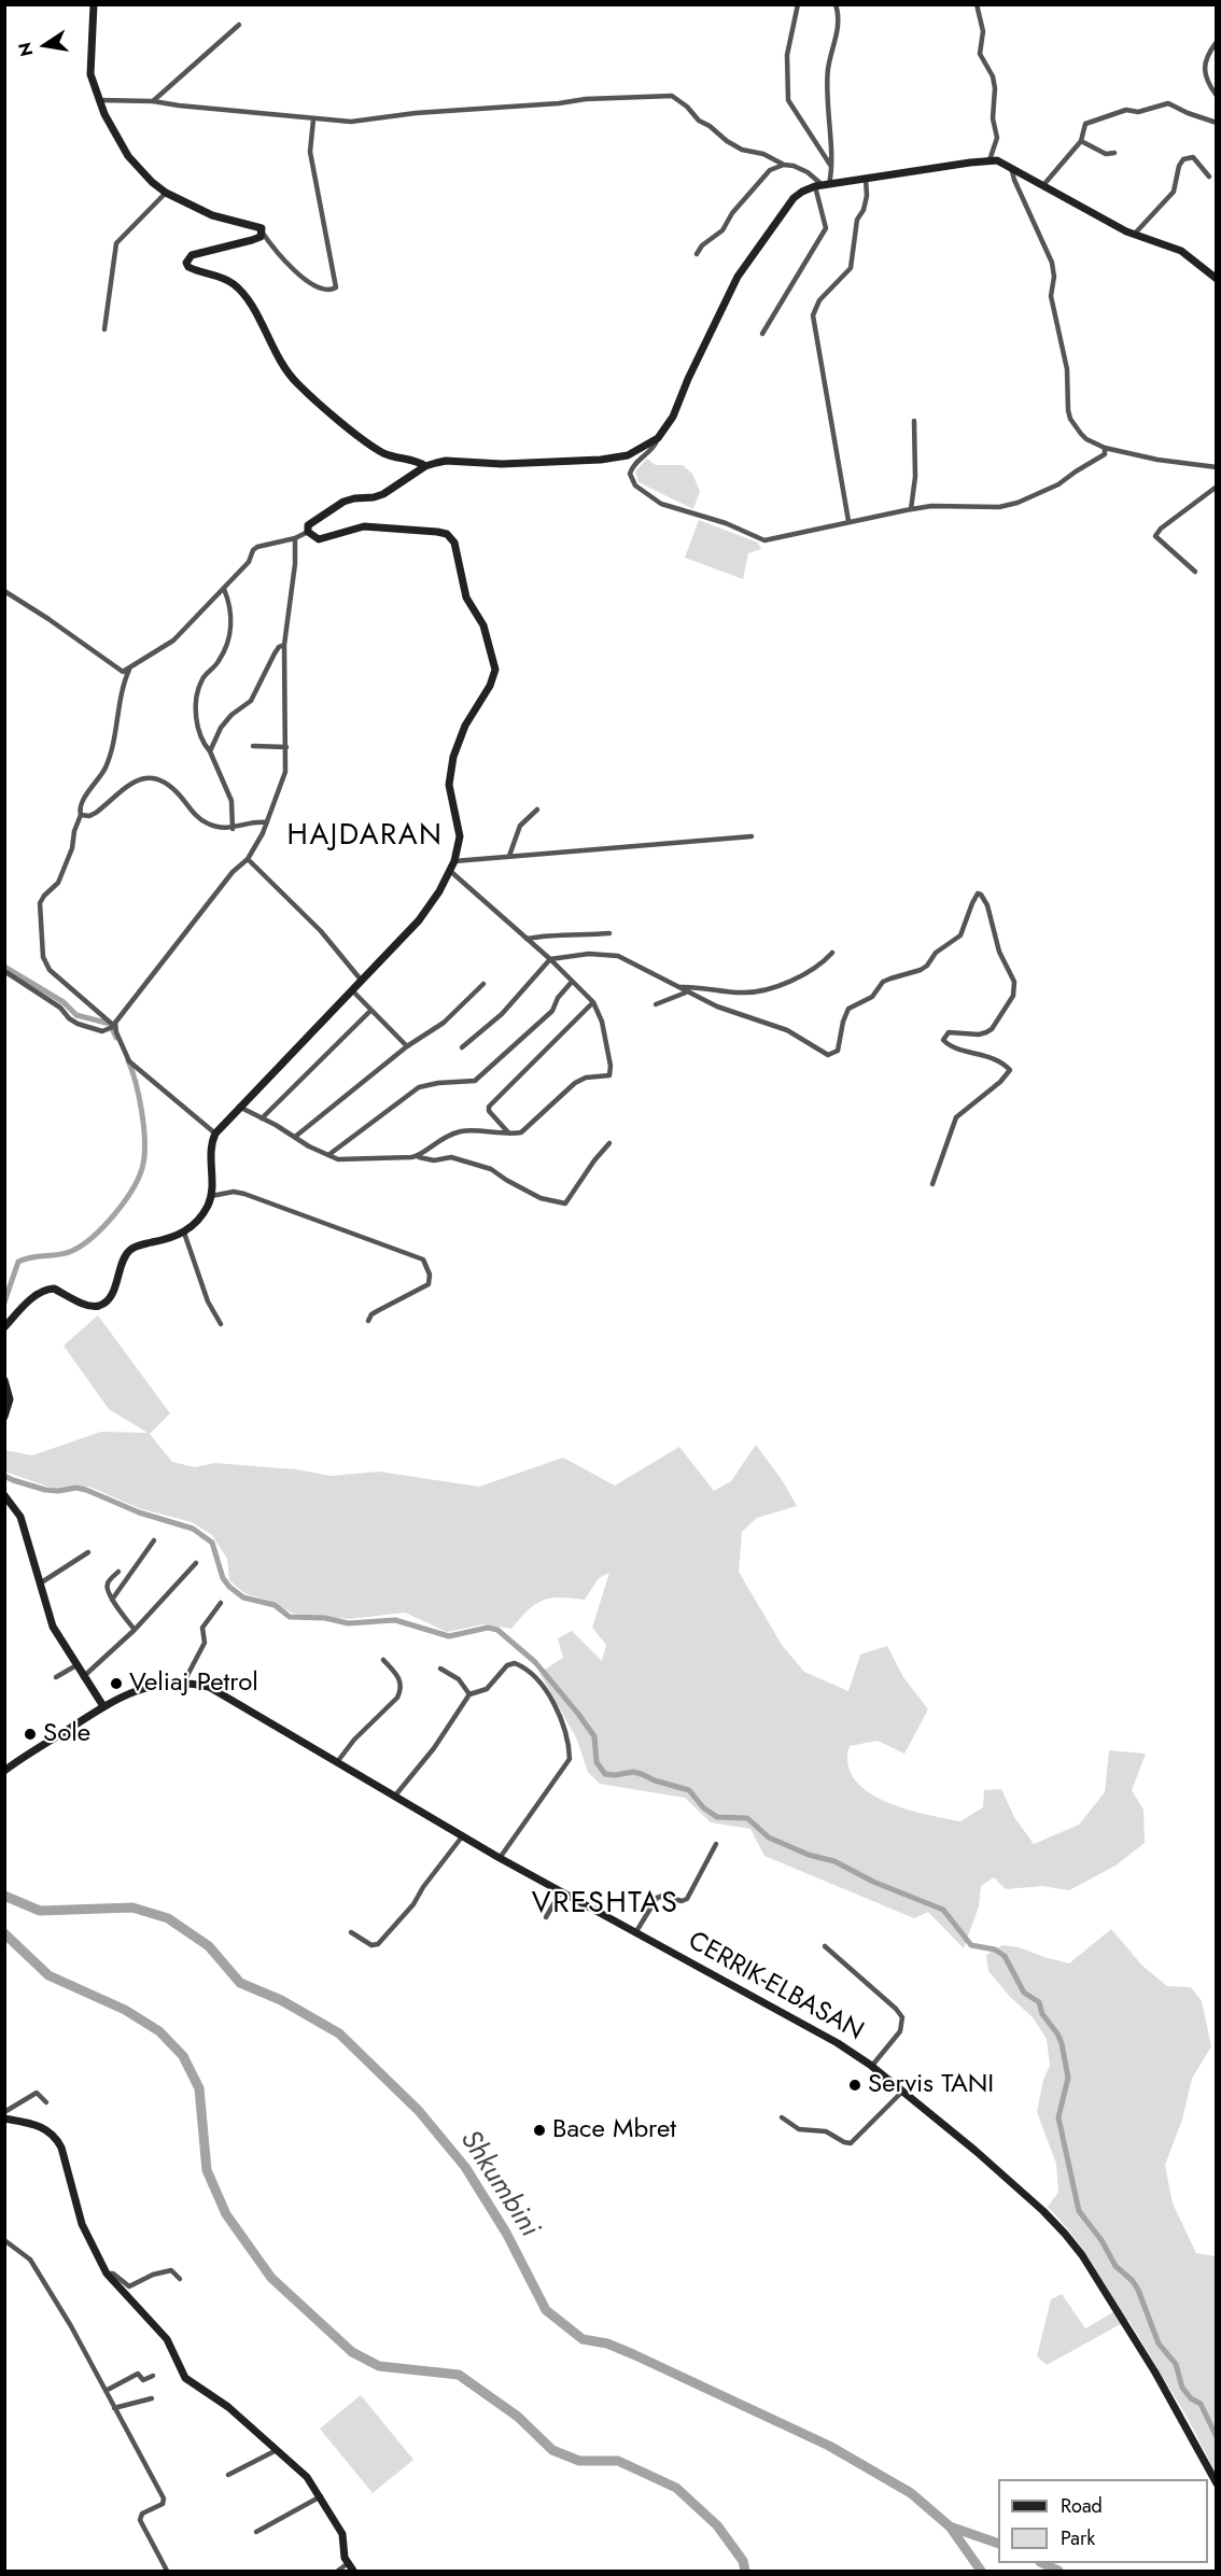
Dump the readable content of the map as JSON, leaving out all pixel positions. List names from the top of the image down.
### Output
{
  "streets": {
    "main road": ["CERRIK-ELBASAN"]
  },
  "districts": ["HAJDARAN", "VRESHTAS"],
  "water": ["Shkumbini"],
  "places": [
    "Veliaj Petrol",
    "Sole",
    "Servis TANI",
    "Bace Mbret"
  ],
  "legend": ["Road", "Park"],
  "north": "left"
}
